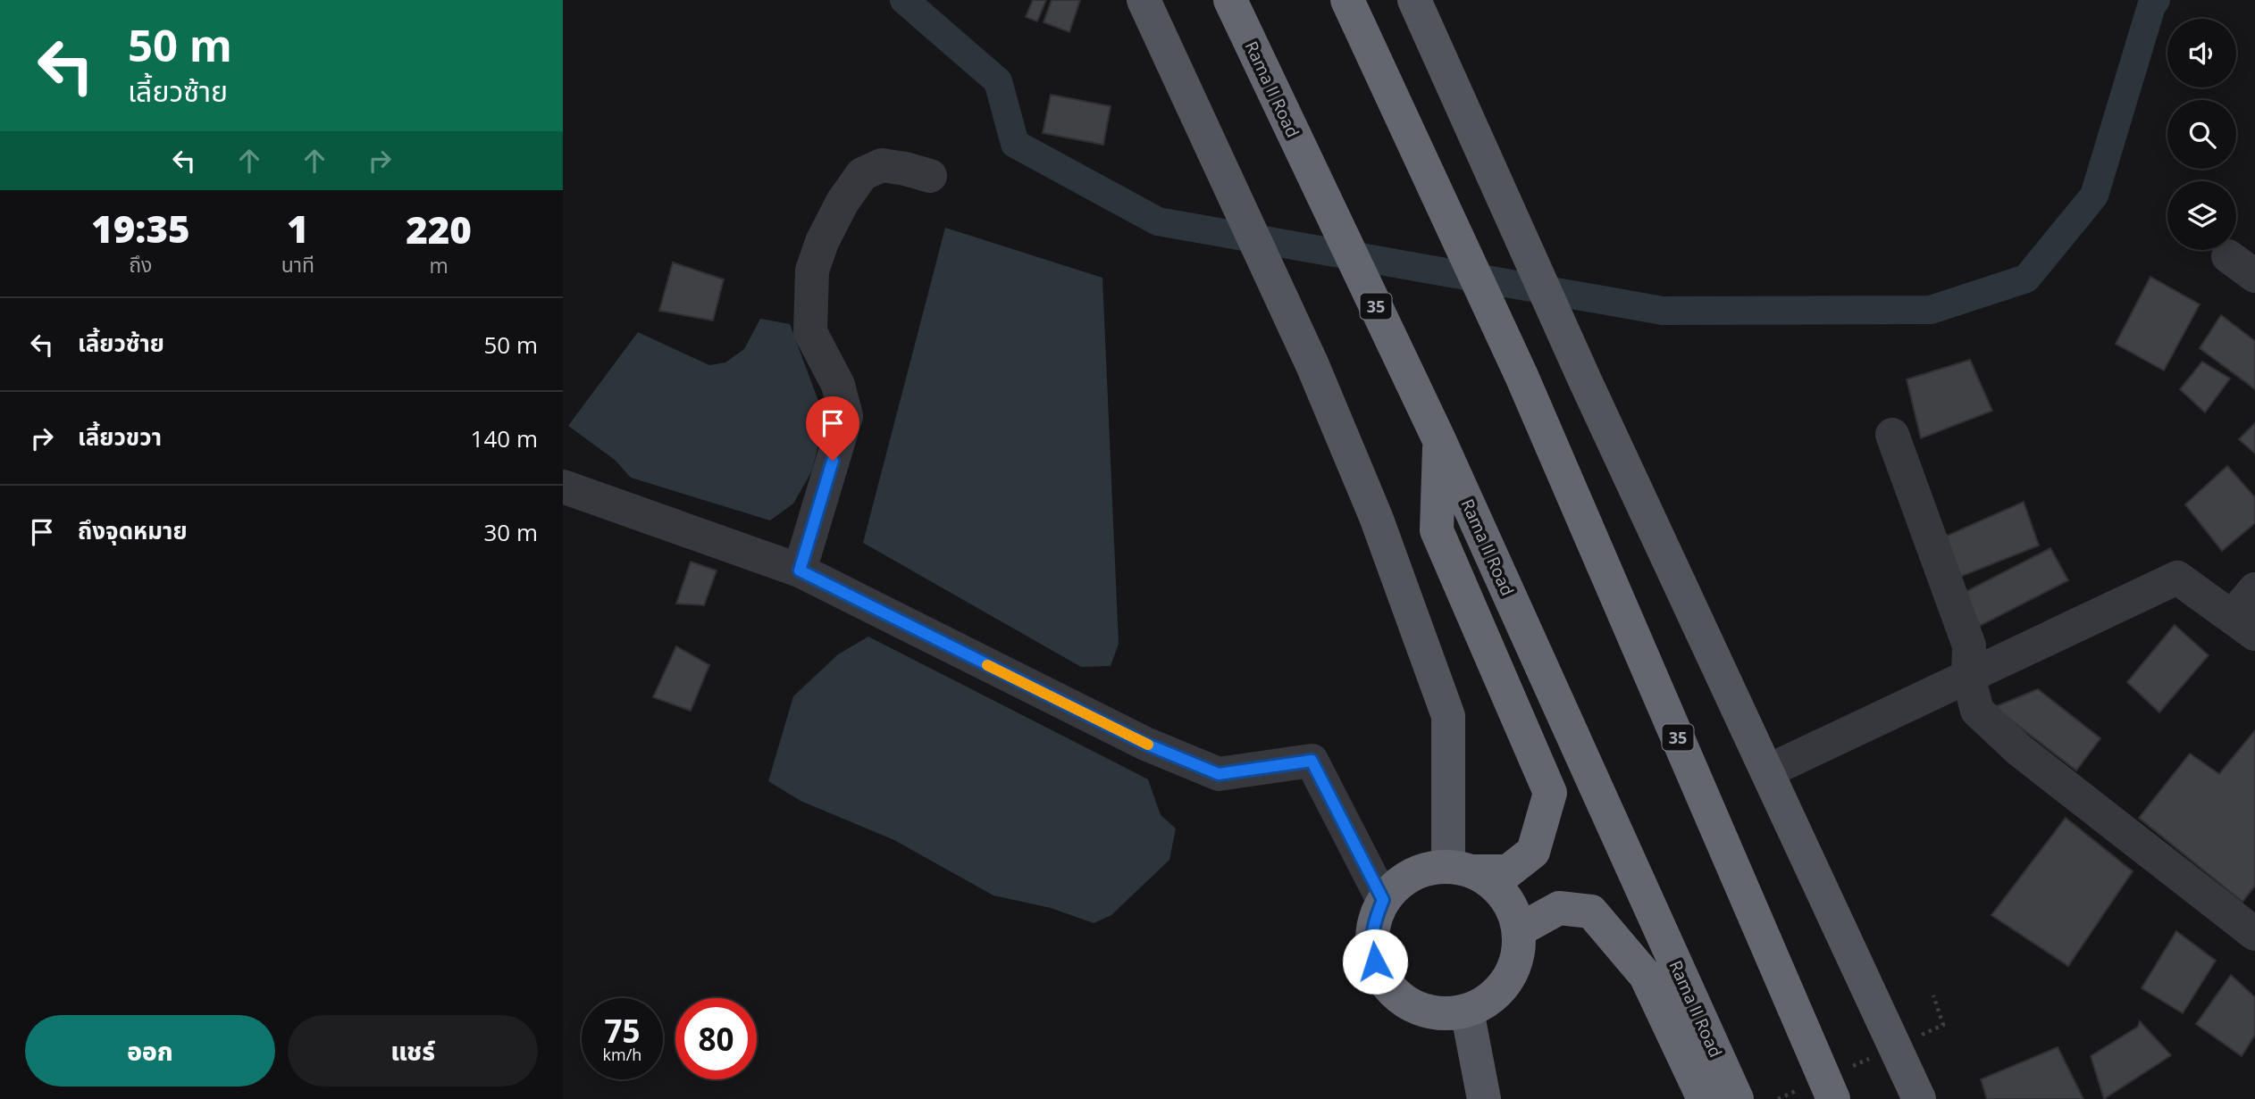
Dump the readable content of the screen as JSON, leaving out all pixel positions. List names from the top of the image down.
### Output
{
  "streets": {
    "highway": ["Rama II Road", "35"]
  },
  "page": {
    "turn": ["50 m", "เลี้ยวซ้าย"],
    "eta": [
      "19:35",
      "ถึง",
      "1",
      "นาที",
      "220",
      "m"
    ],
    "list": [
      {
        "name": "เลี้ยวซ้าย",
        "value": "50 m"
      },
      {
        "name": "เลี้ยวขวา",
        "value": "140 m"
      },
      {
        "name": "ถึงจุดหมาย",
        "value": "30 m"
      }
    ],
    "speed": "75 km/h",
    "limit": "80",
    "buttons": ["ออก", "แชร์"]
  }
}
